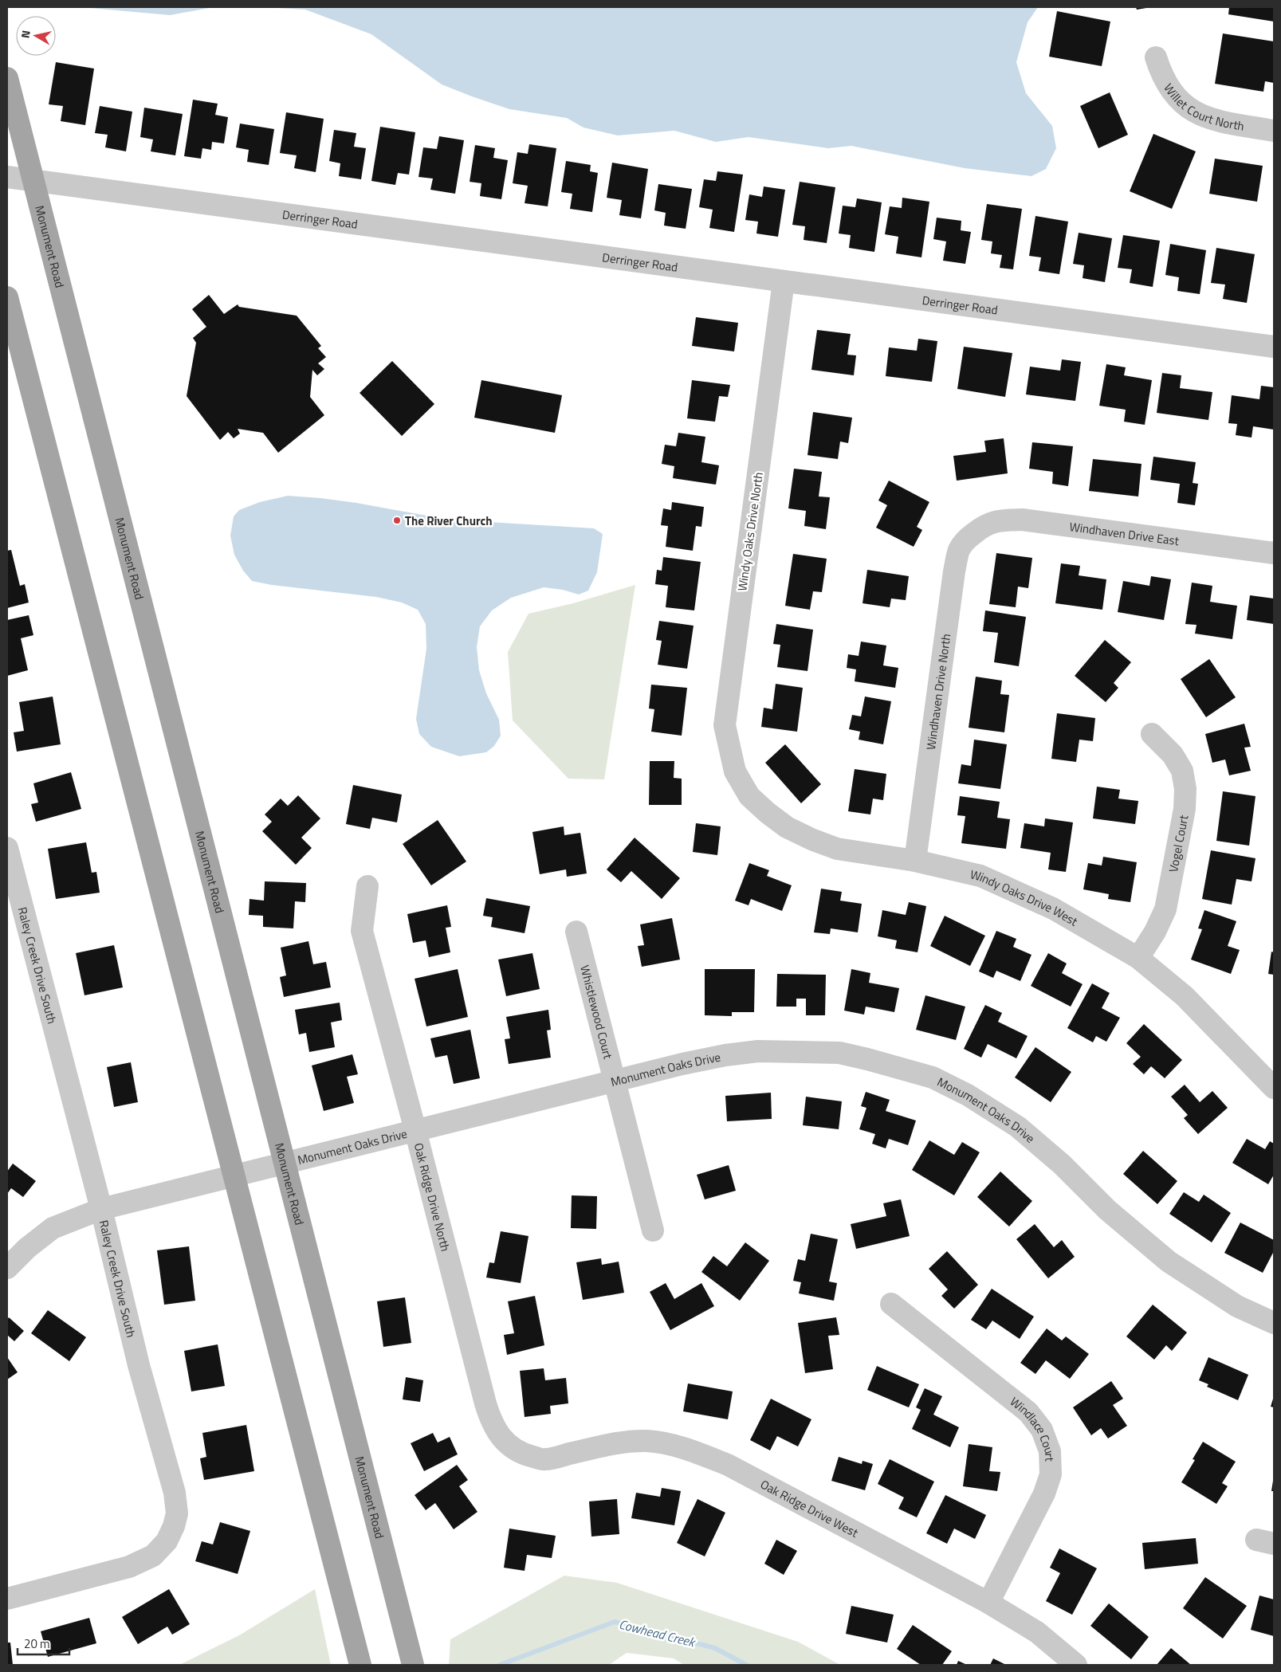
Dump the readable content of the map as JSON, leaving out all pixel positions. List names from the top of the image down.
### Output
{
  "streets": {
    "main road": ["Monument Road"],
    "street": [
      "Willet Court North",
      "Derringer Road",
      "Windy Oaks Drive North",
      "Windhaven Drive East",
      "Windhaven Drive North",
      "Vogel Court",
      "Windy Oaks Drive West",
      "Raley Creek Drive South",
      "Whistlewood Court",
      "Monument Oaks Drive",
      "Oak Ridge Drive North",
      "Windlace Court",
      "Oak Ridge Drive West"
    ]
  },
  "crossings": [
    ["Derringer Road", "Monument Road"],
    ["Derringer Road", "Windy Oaks Drive North"],
    ["Monument Road", "Monument Oaks Drive"],
    ["Windy Oaks Drive North", "Windy Oaks Drive West"],
    ["Windhaven Drive East", "Windhaven Drive North"],
    ["Windhaven Drive North", "Windy Oaks Drive West"],
    ["Vogel Court", "Windy Oaks Drive West"],
    ["Raley Creek Drive South", "Monument Oaks Drive"],
    ["Whistlewood Court", "Monument Oaks Drive"],
    ["Monument Oaks Drive", "Oak Ridge Drive North"],
    ["Oak Ridge Drive North", "Oak Ridge Drive West"],
    ["Windlace Court", "Oak Ridge Drive West"]
  ],
  "water": ["Cowhead Creek"],
  "places": ["The River Church"],
  "scale_bar": "20 m",
  "north": "left"
}
